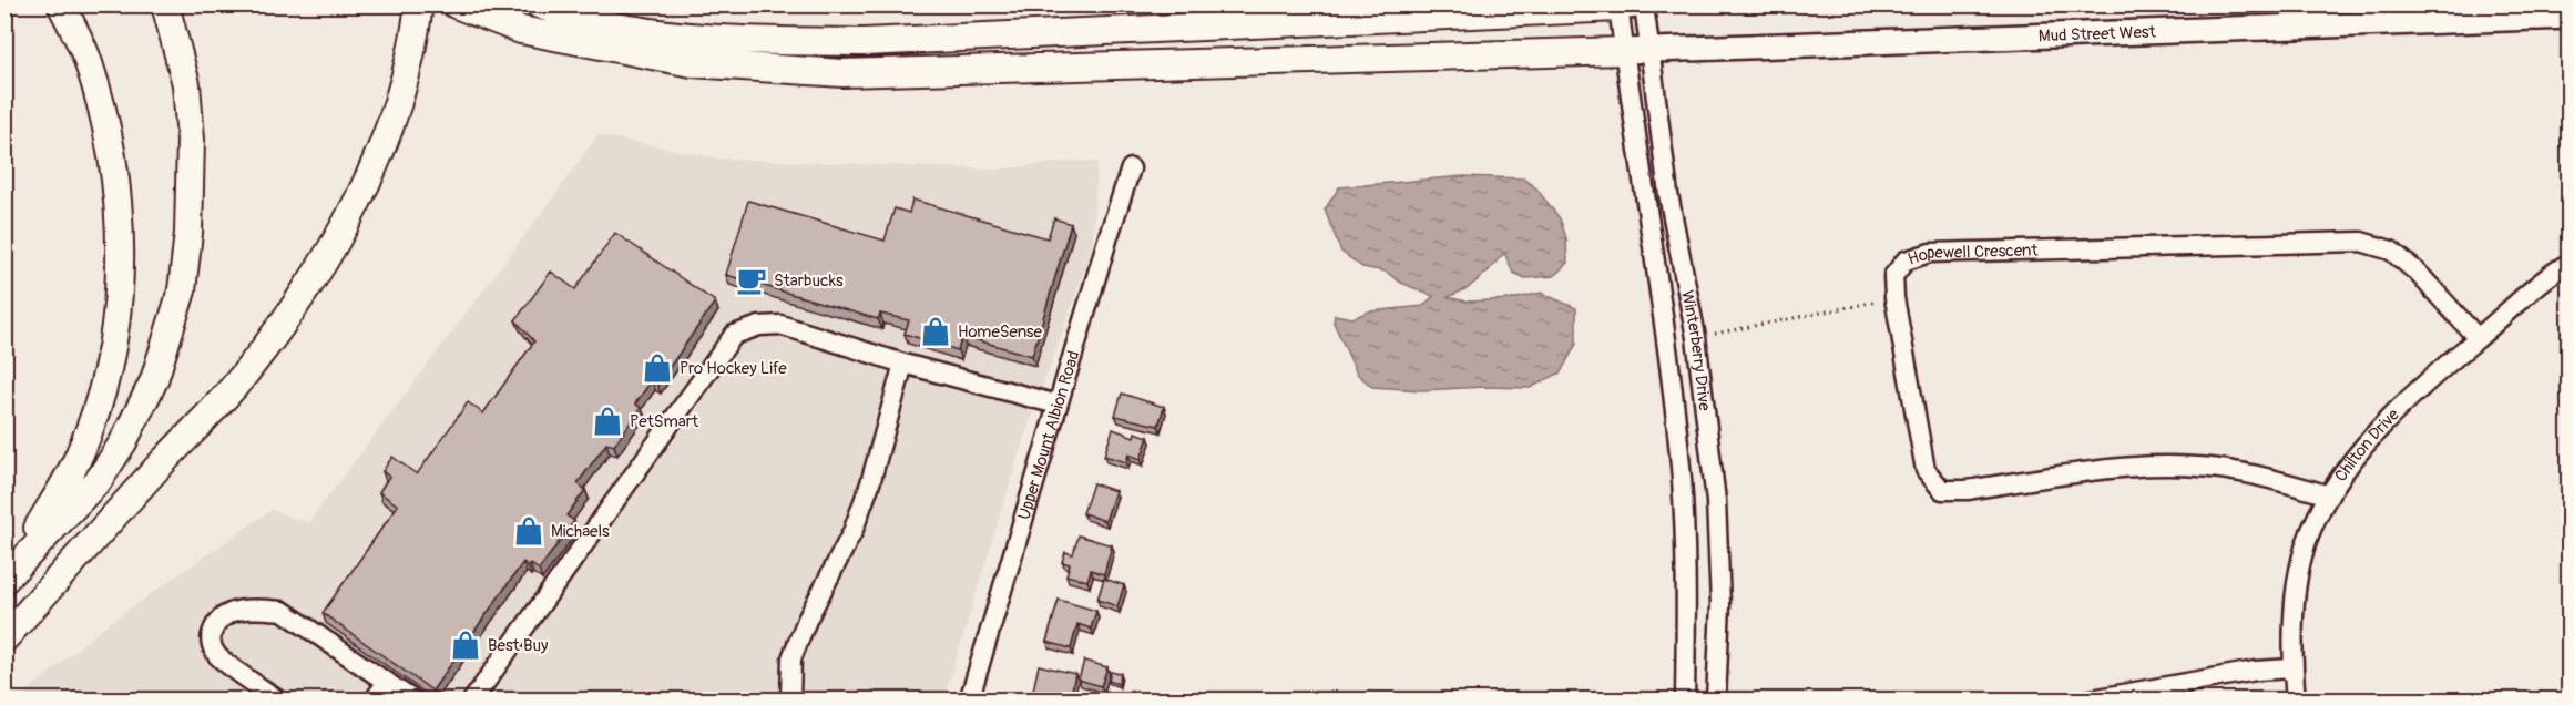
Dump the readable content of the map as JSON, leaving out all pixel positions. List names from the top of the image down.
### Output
{
  "streets": {
    "main road": ["Mud Street West"],
    "street": [
      "Hopewell Crescent",
      "Winterberry Drive",
      "Upper Mount Albion Road",
      "Chilton Drive"
    ]
  },
  "crossings": [
    ["Mud Street West", "Winterberry Drive"],
    ["Hopewell Crescent", "Chilton Drive"]
  ],
  "places": {
    "cafe": ["Starbucks"],
    "shop": [
      "HomeSense",
      "Pro Hockey Life",
      "PetSmart",
      "Michaels",
      "Best Buy"
    ]
  }
}
